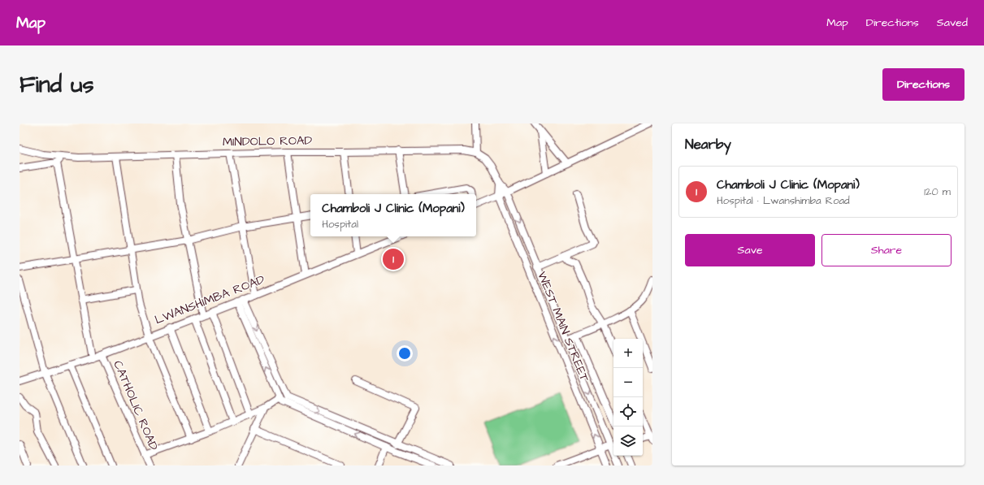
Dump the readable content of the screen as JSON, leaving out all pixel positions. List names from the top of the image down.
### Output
{
  "streets": {
    "street": [
      "MINDOLO ROAD",
      "LWANSHIMBA ROAD",
      "WEST MAIN STREET",
      "CATHOLIC ROAD"
    ]
  },
  "crossings": [
    ["LWANSHIMBA ROAD", "CATHOLIC ROAD"]
  ],
  "page": {
    "header": "Map",
    "nav": ["Map", "Directions", "Saved"],
    "buttons": [
      "Directions",
      ["Save", "Share"]
    ],
    "title": "Find us",
    "heading": "Nearby",
    "list": [
      {
        "mark": "1",
        "name": "Chamboli J Clinic (Mopani)",
        "note": "Hospital · Lwanshimba Road",
        "value": "120 m"
      }
    ],
    "popup": ["Chamboli J Clinic (Mopani)", "Hospital"],
    "pins": "1",
    "map_buttons": ["+", "−"]
  }
}
